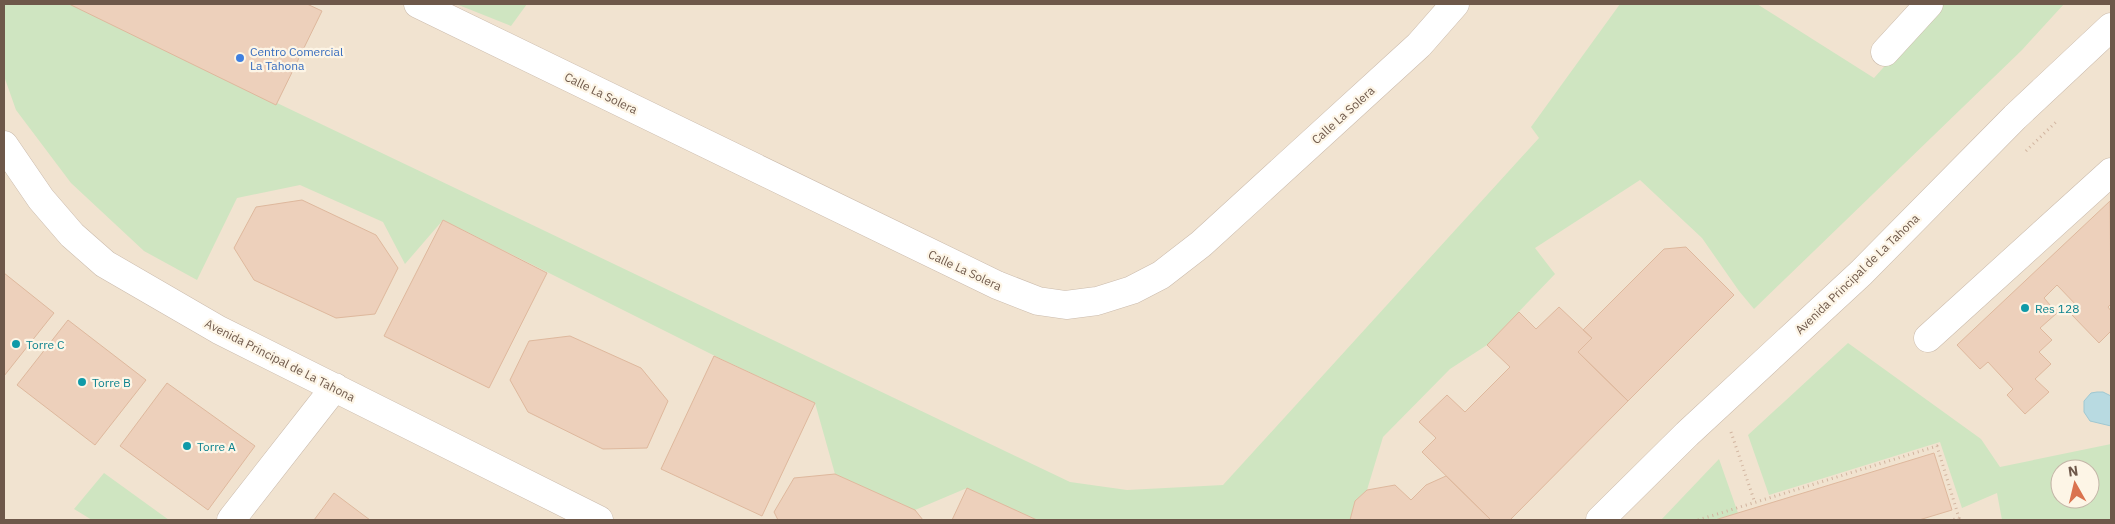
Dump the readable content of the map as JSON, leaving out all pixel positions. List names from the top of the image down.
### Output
{
  "streets": {
    "street": ["Calle La Solera", "Avenida Principal de La Tahona"]
  },
  "places": [
    "Centro Comercial La Tahona",
    "Res 128",
    "Torre C",
    "Torre B",
    "Torre A"
  ],
  "north": "top"
}
